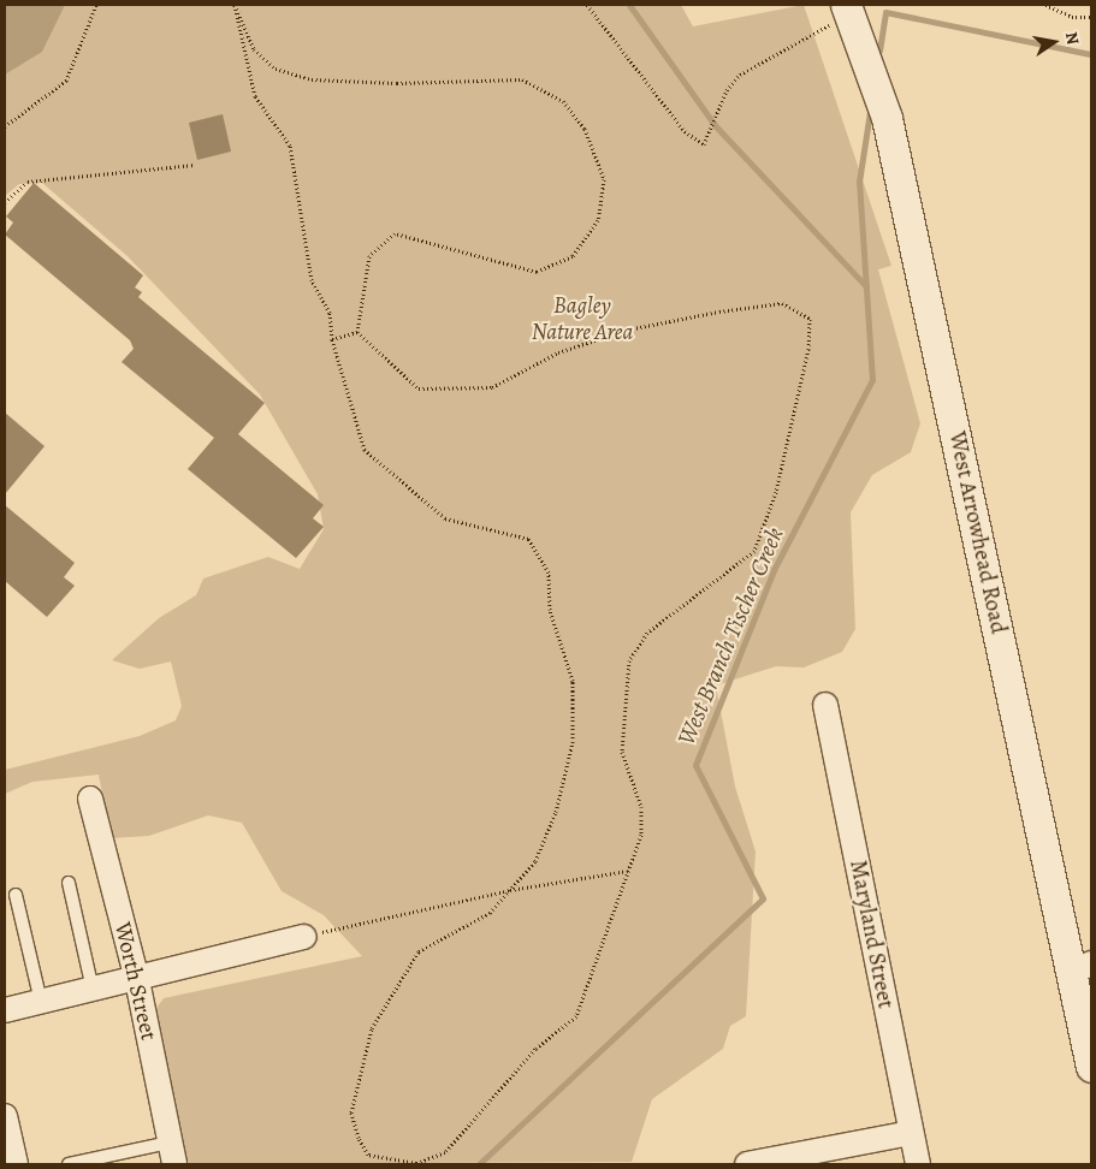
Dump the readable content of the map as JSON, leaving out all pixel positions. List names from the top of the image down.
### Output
{
  "streets": {
    "street": ["West Arrowhead Road", "Maryland Street", "Worth Street"]
  },
  "water": ["West Branch Tischer Creek"],
  "parks": ["Bagley Nature Area"],
  "north": "right"
}
